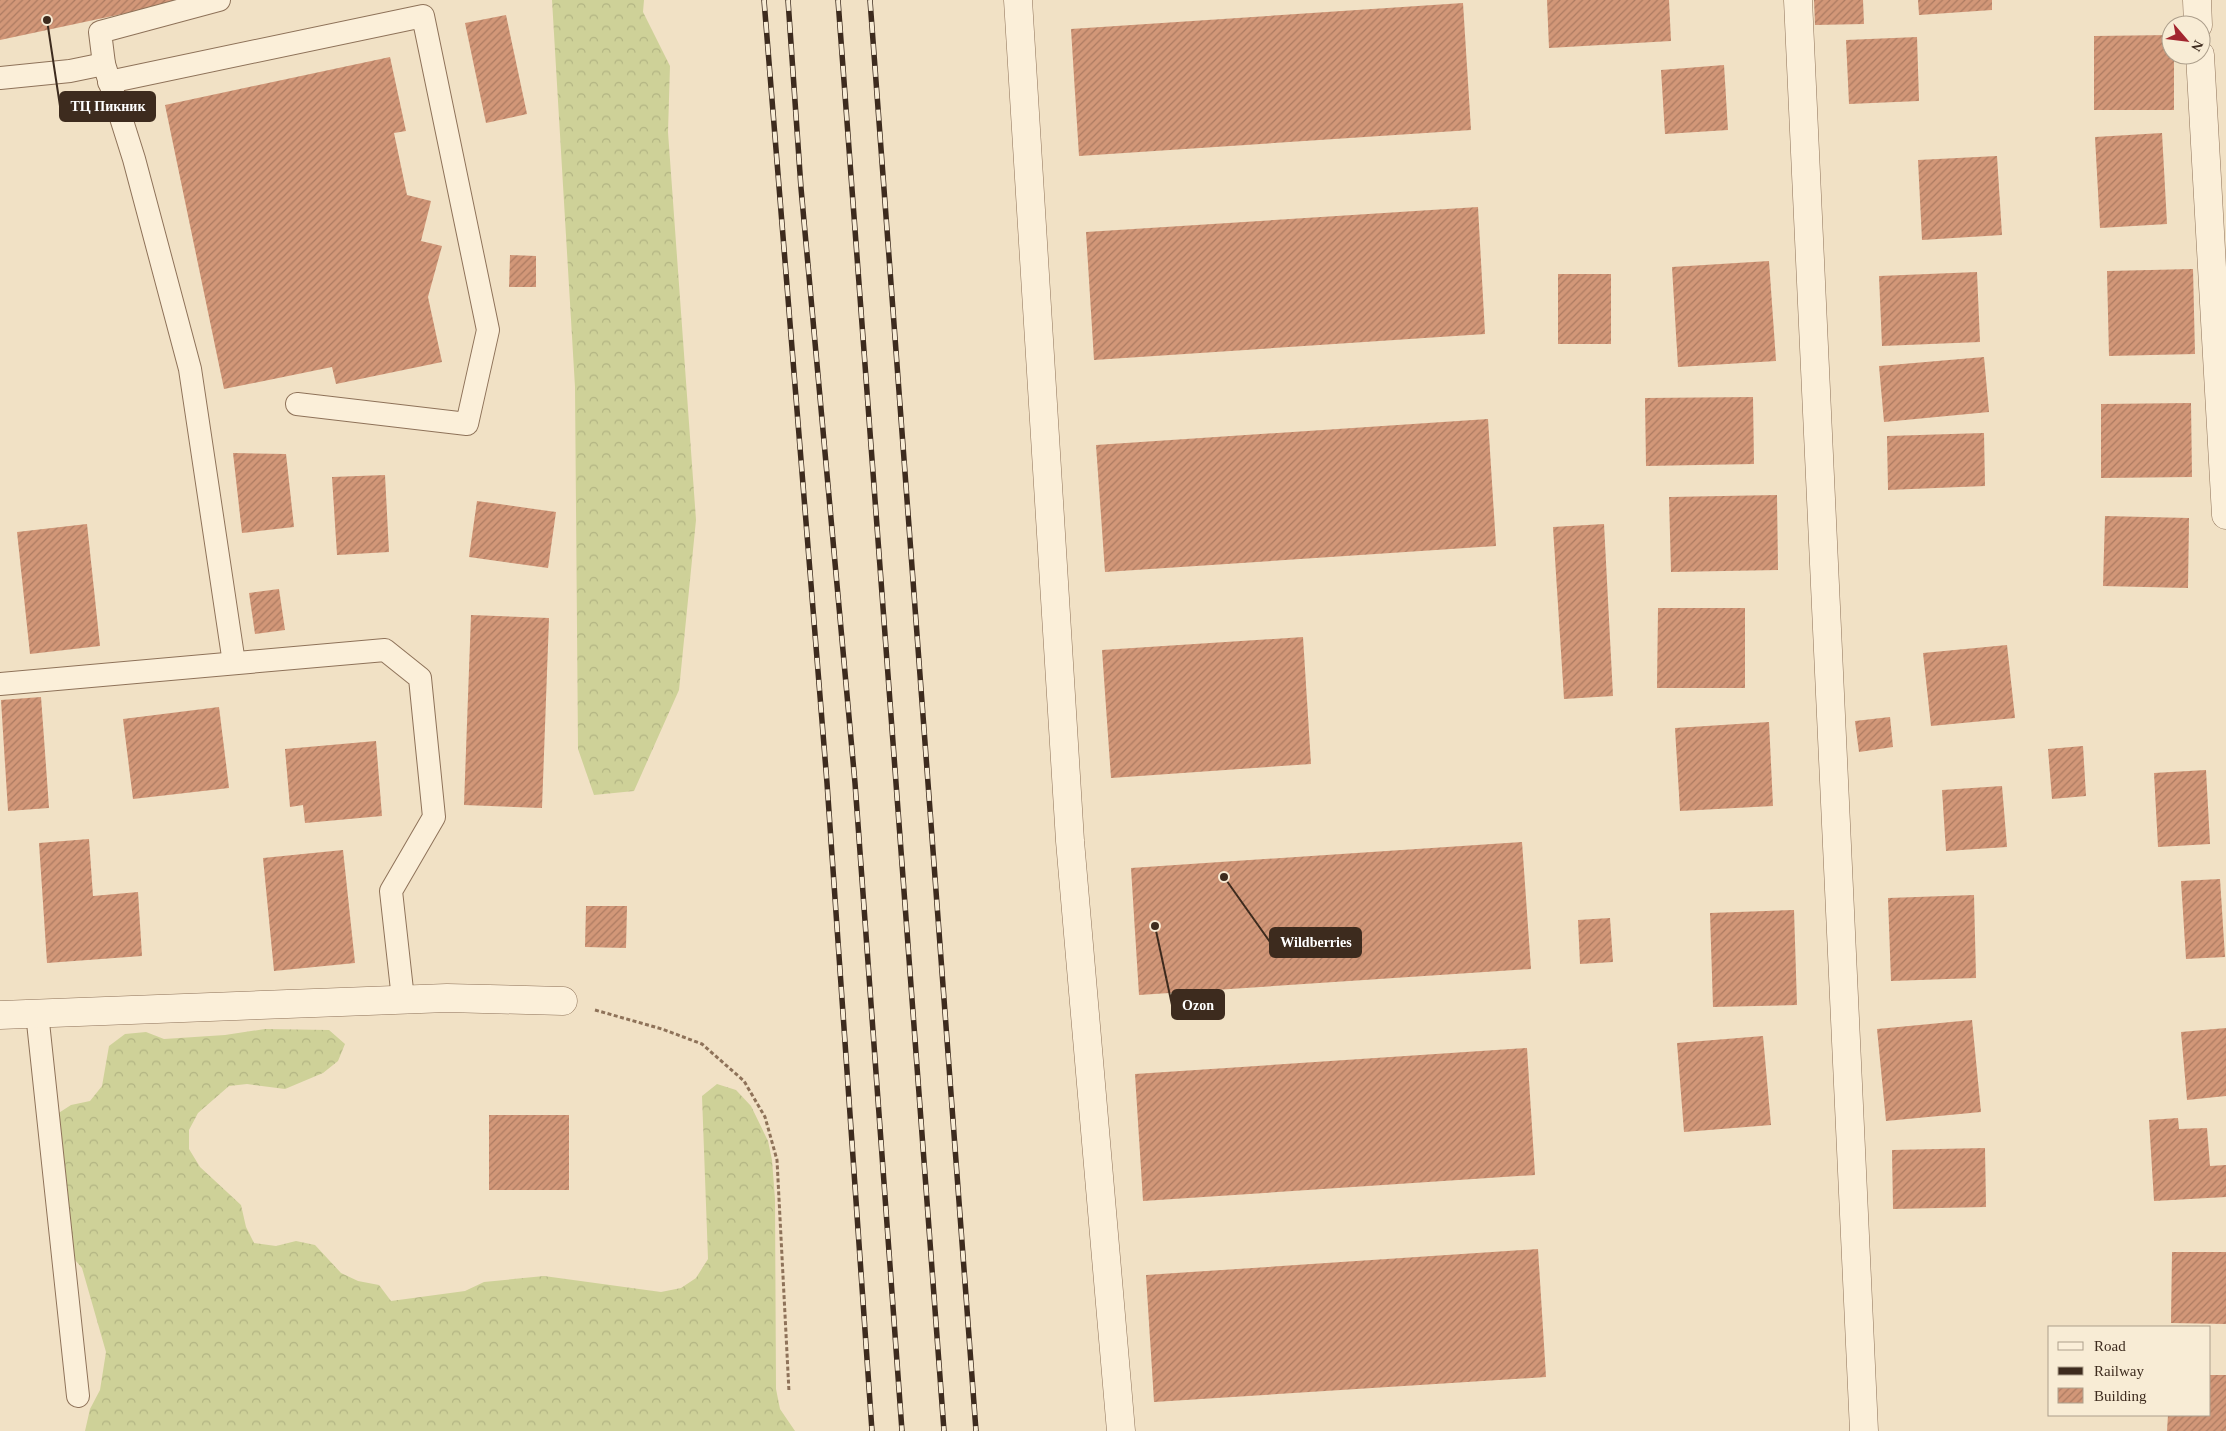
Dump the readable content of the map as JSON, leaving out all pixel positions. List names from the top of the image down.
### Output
{
  "places": ["ТЦ Пикник", "Wildberries", "Ozon"],
  "legend": ["Road", "Railway", "Building"],
  "north": "bottom right"
}
